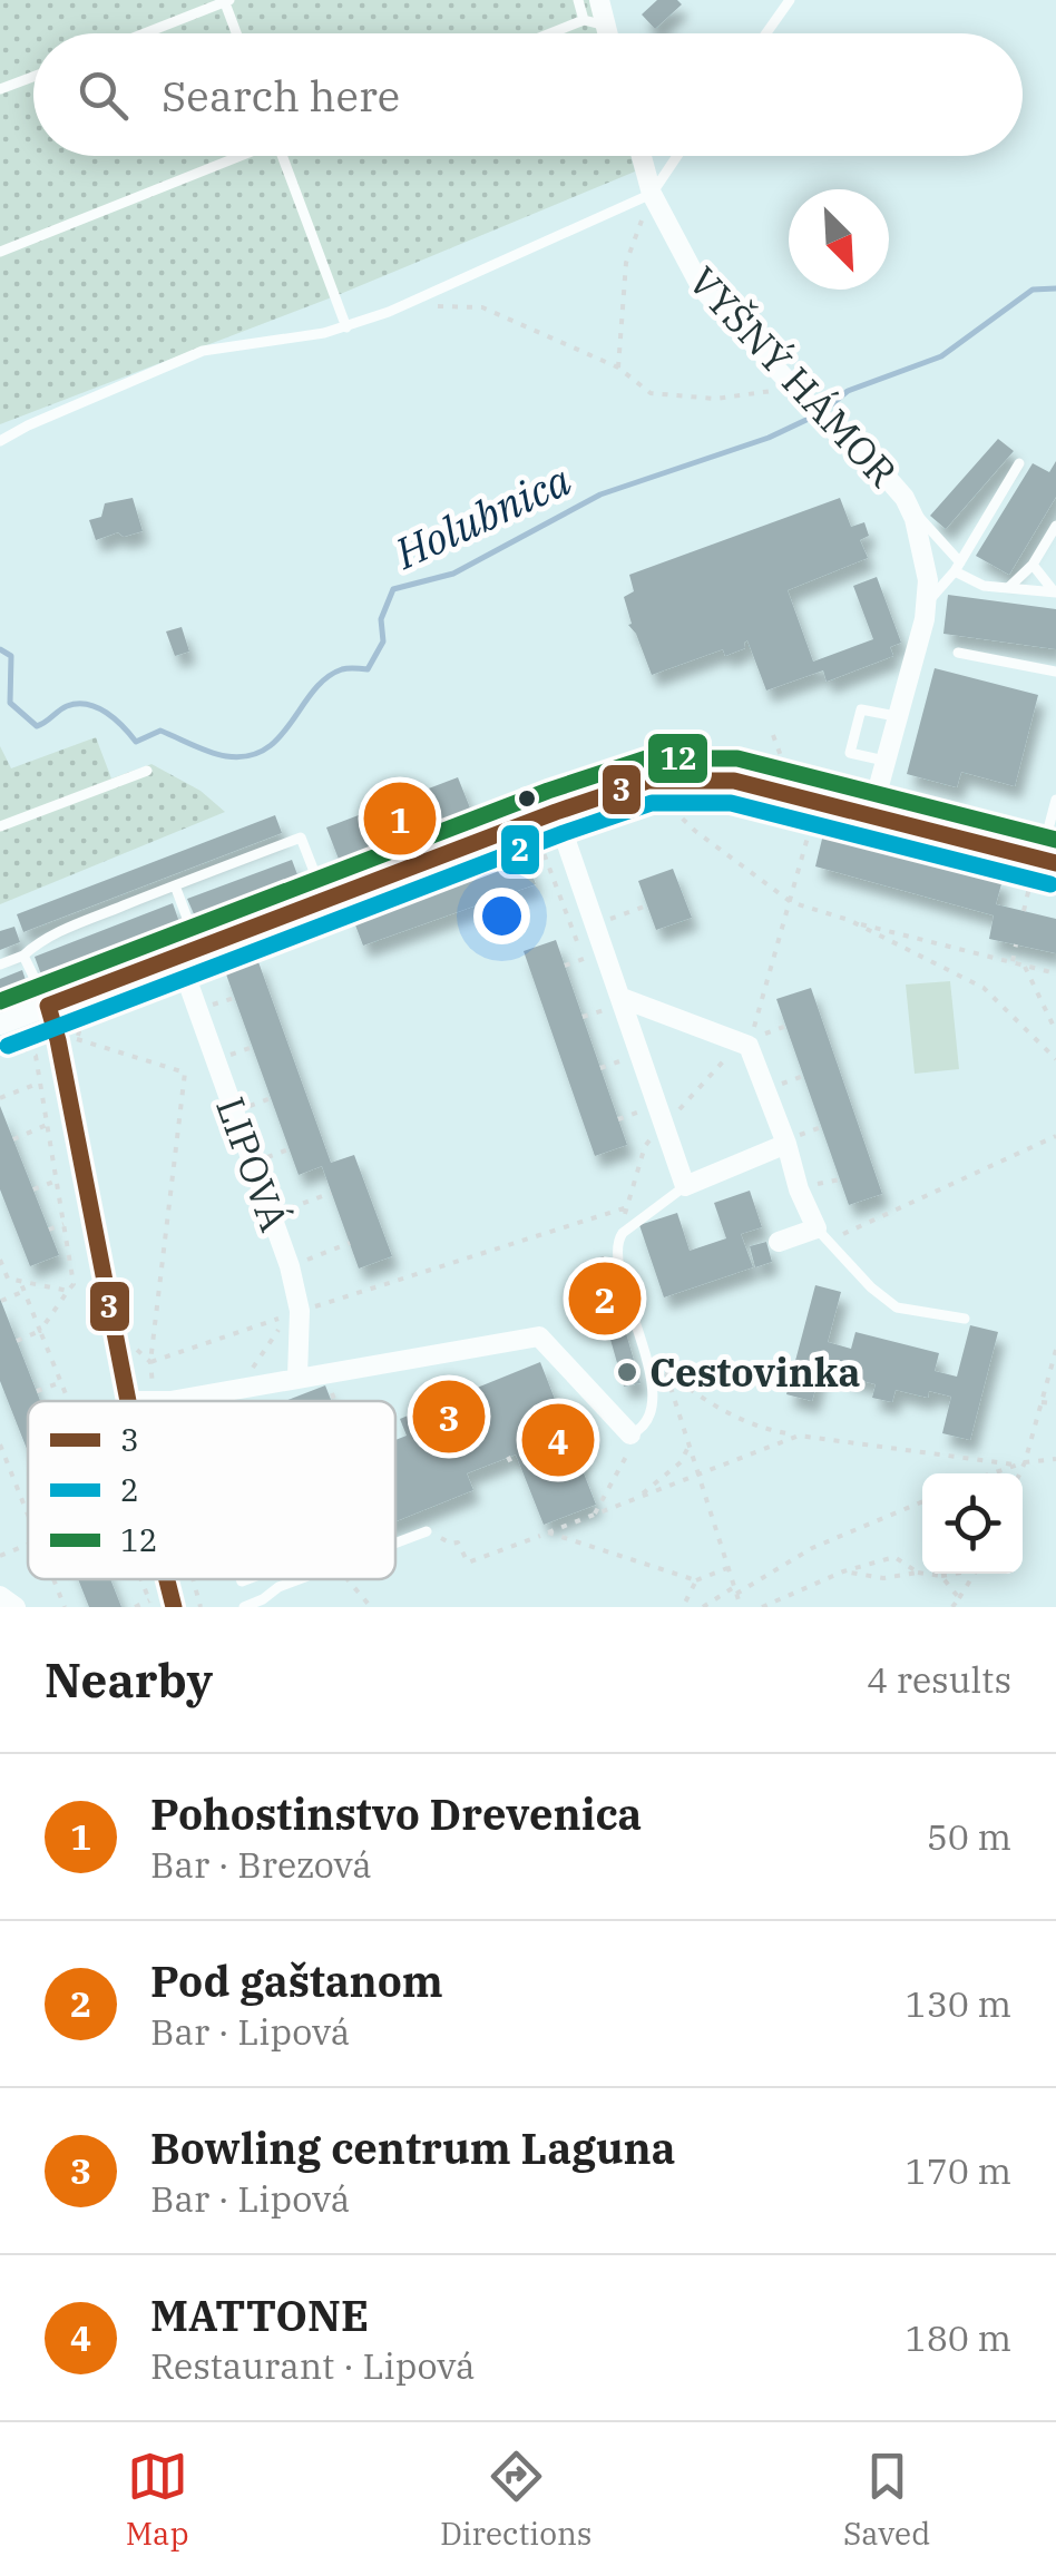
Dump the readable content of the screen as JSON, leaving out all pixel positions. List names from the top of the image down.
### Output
{
  "streets": {
    "street": ["VYŠNÝ HÁMOR", "LIPOVÁ"]
  },
  "water": ["Holubnica"],
  "places": ["Cestovinka"],
  "lines": ["transit line 12", "transit line 3", "transit line 2"],
  "legend": ["3", "2", "12"],
  "north": "bottom right",
  "page": {
    "search": "Search here",
    "pins": [
      "1",
      "2",
      "3",
      "4"
    ],
    "heading": ["Nearby", "4 results"],
    "list": [
      {
        "mark": "1",
        "name": "Pohostinstvo Drevenica",
        "note": "Bar · Brezová",
        "value": "50 m"
      },
      {
        "mark": "2",
        "name": "Pod gaštanom",
        "note": "Bar · Lipová",
        "value": "130 m"
      },
      {
        "mark": "3",
        "name": "Bowling centrum Laguna",
        "note": "Bar · Lipová",
        "value": "170 m"
      },
      {
        "mark": "4",
        "name": "MATTONE",
        "note": "Restaurant · Lipová",
        "value": "180 m"
      }
    ],
    "nav": ["Map", "Directions", "Saved"]
  }
}
